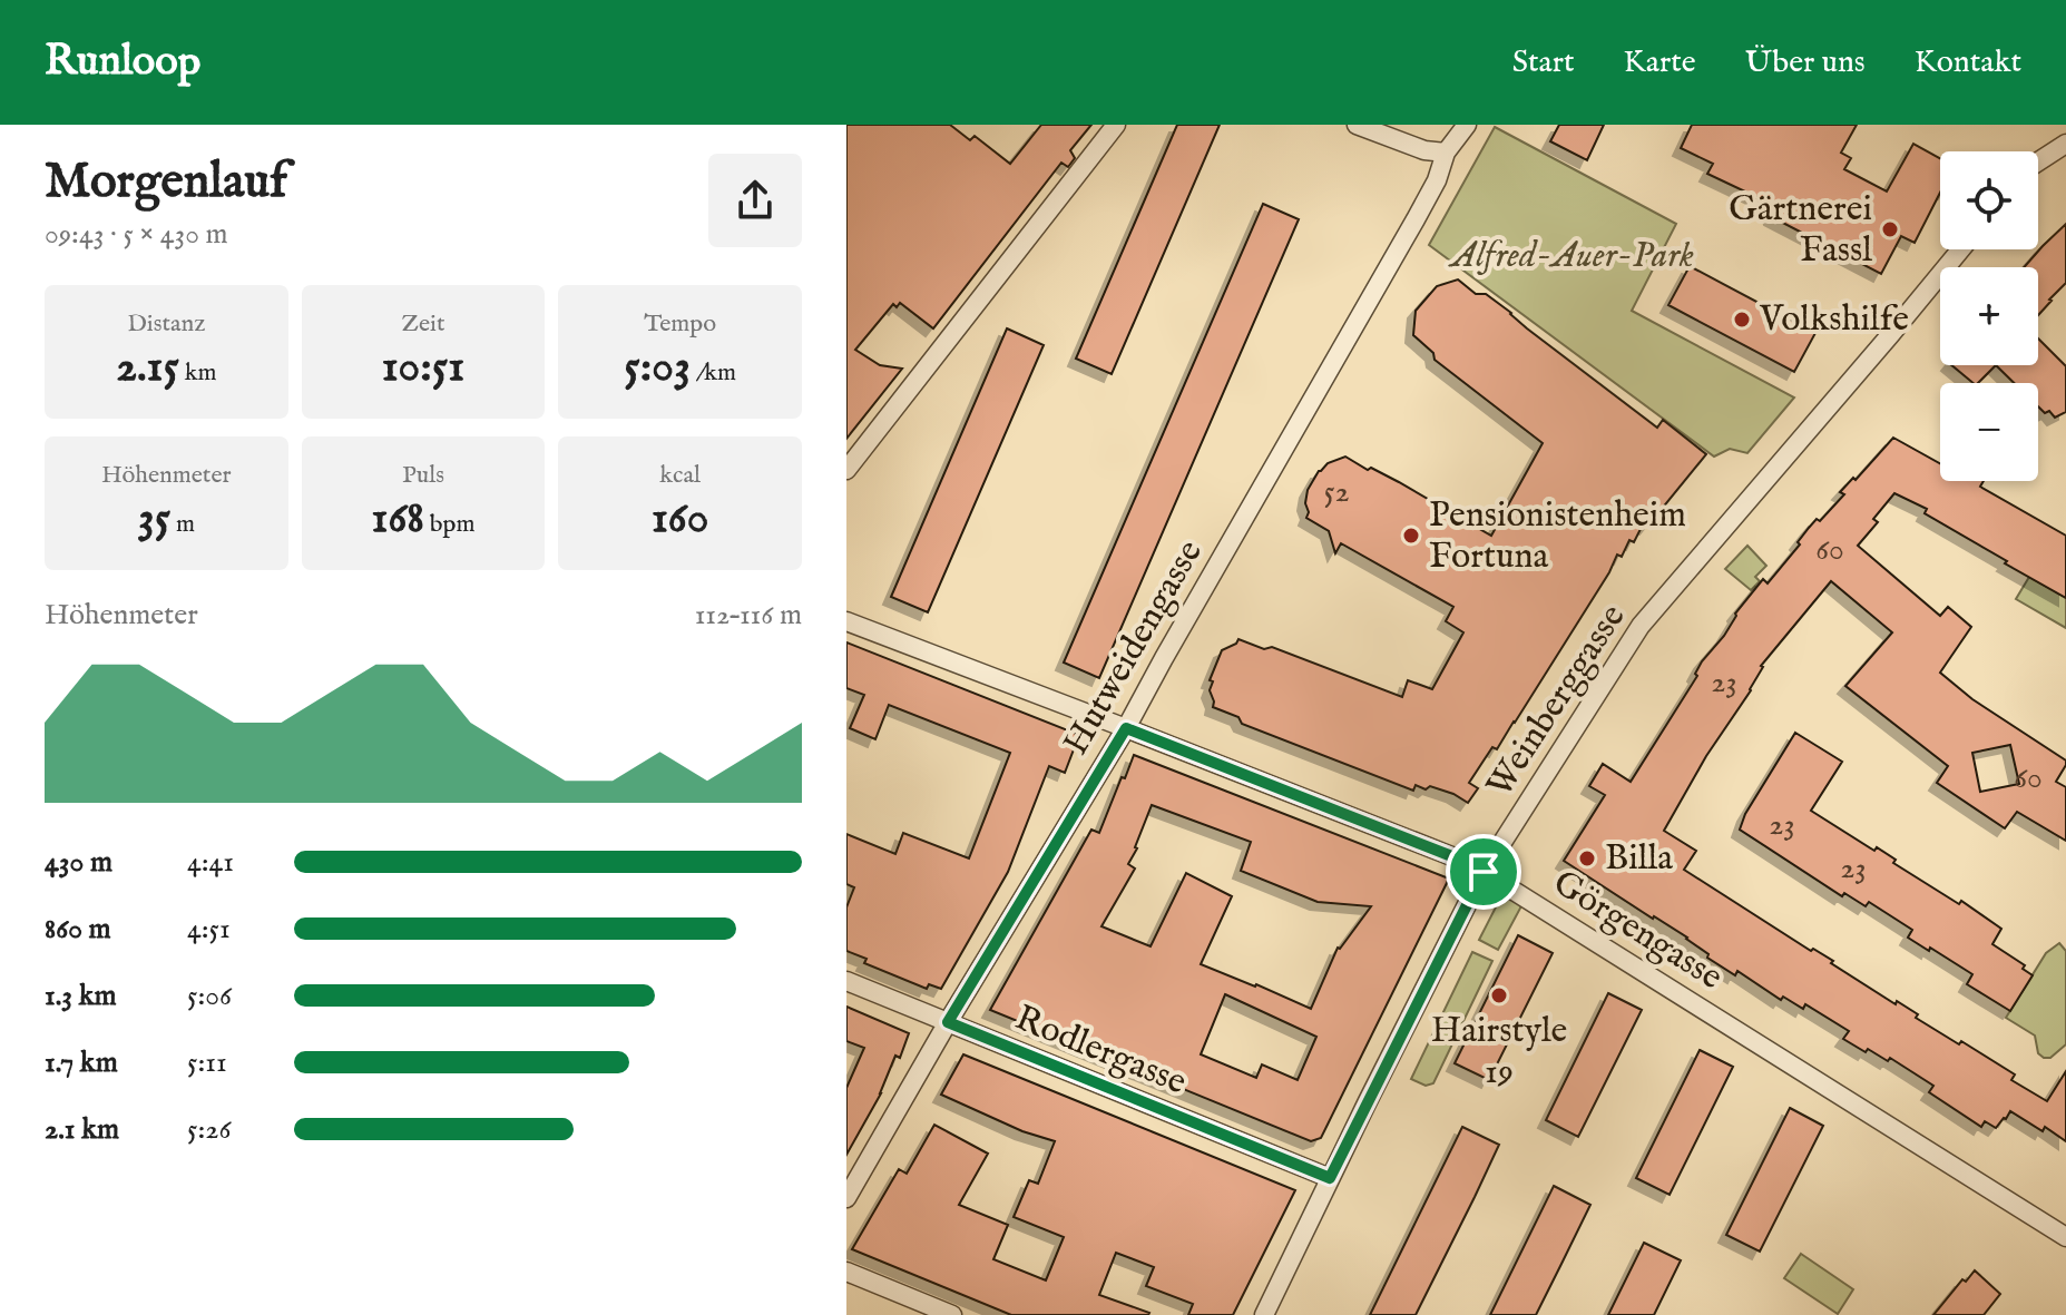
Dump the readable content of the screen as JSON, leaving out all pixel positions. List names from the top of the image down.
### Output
{
  "streets": {
    "street": [
      "Hutweidengasse",
      "Weinberggasse",
      "Görgengasse",
      "Rodlergasse"
    ]
  },
  "crossings": [
    ["Hutweidengasse", "Görgengasse"],
    ["Hutweidengasse", "Rodlergasse"],
    ["Weinberggasse", "Görgengasse"],
    ["Weinberggasse", "Rodlergasse"]
  ],
  "parks": ["Alfred-Auer-Park"],
  "places": [
    "Gärtnerei Fassl",
    "Volkshilfe",
    "Pensionistenheim Fortuna",
    "Billa",
    "Hairstyle 19"
  ],
  "house_numbers": [
    "52",
    "60",
    "23",
    "60",
    "23",
    "23"
  ],
  "page": {
    "header": "Runloop",
    "nav": [
      "Start",
      "Karte",
      "Über uns",
      "Kontakt"
    ],
    "heading": ["Morgenlauf", "09:43 · 5 × 430 m"],
    "map_buttons": ["+", "−"],
    "stats": [
      ["Distanz", "2.15 km"],
      ["Zeit", "10:51"],
      ["Tempo", "5:03 /km"],
      ["Höhenmeter", "35 m"],
      ["Puls", "168 bpm"],
      ["kcal", "160"]
    ],
    "chart": ["Höhenmeter", "112–116 m"],
    "list": [
      {
        "name": "430 m",
        "note": "4:41"
      },
      {
        "name": "860 m",
        "note": "4:51"
      },
      {
        "name": "1.3 km",
        "note": "5:06"
      },
      {
        "name": "1.7 km",
        "note": "5:11"
      },
      {
        "name": "2.1 km",
        "note": "5:26"
      }
    ]
  }
}
